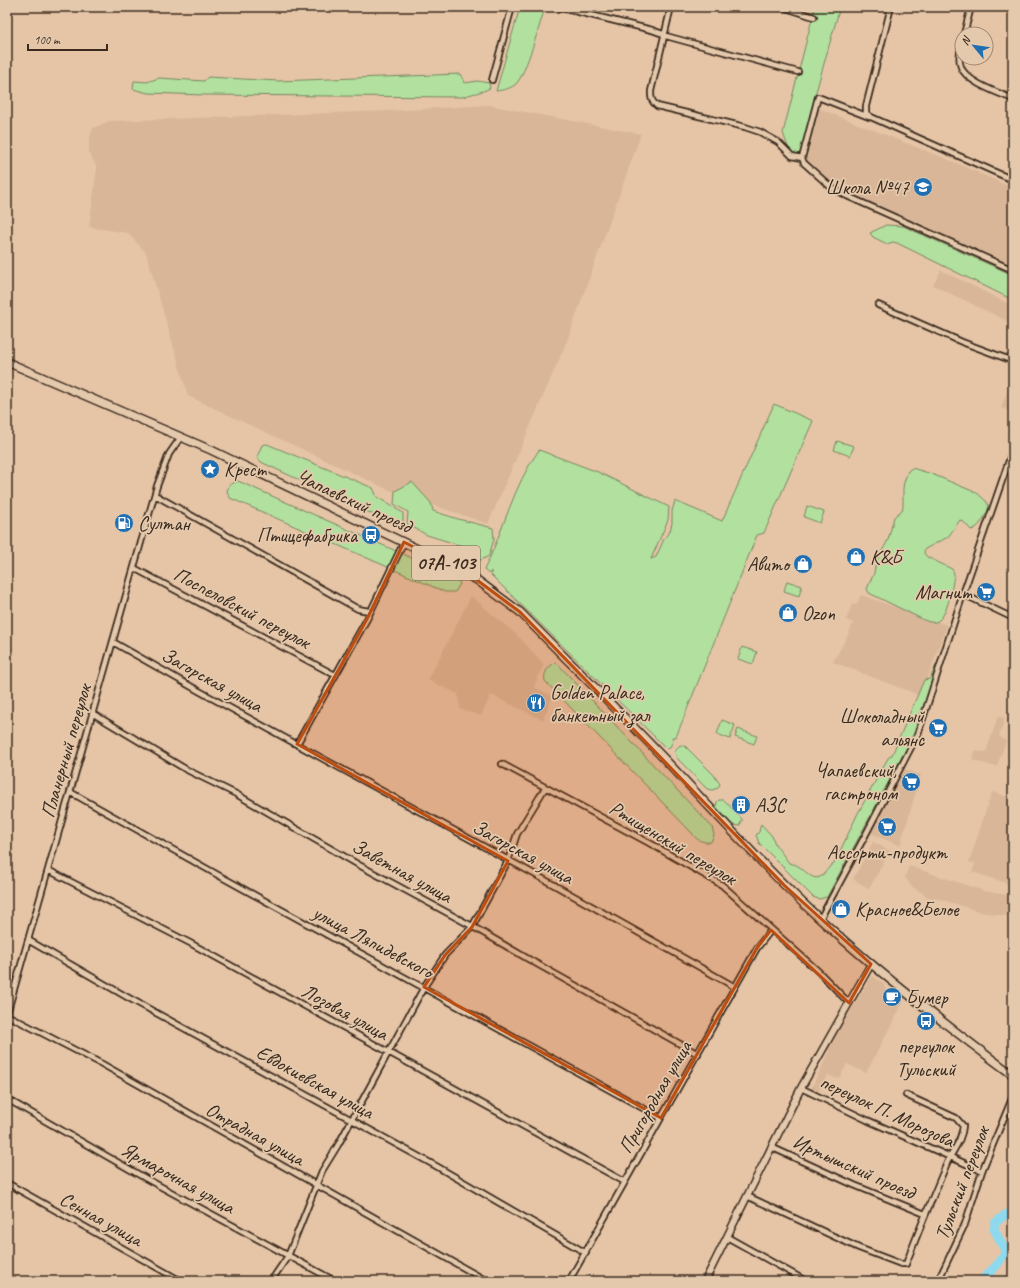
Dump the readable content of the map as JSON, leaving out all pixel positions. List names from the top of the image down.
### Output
{
  "streets": {
    "main road": ["Чапаевский проезд", "07А-103"],
    "street": [
      "Поспеловский переулок",
      "Загорская улица",
      "Планерный переулок",
      "Ртищенский переулок",
      "Заветная улица",
      "улица Ляпидевского",
      "Лозовая улица",
      "Евдокиевская улица",
      "Пригородная улица",
      "переулок П. Морозова",
      "Отрадная улица",
      "Иртышский проезд",
      "Ярмарочная улица",
      "Тульский переулок",
      "Сенная улица"
    ]
  },
  "crossings": [
    ["Чапаевский проезд", "Планерный переулок"],
    ["Поспеловский переулок", "Планерный переулок"],
    ["Загорская улица", "Планерный переулок"],
    ["Загорская улица", "Пригородная улица"],
    ["Планерный переулок", "Заветная улица"],
    ["Планерный переулок", "улица Ляпидевского"],
    ["Планерный переулок", "Лозовая улица"],
    ["Планерный переулок", "Евдокиевская улица"],
    ["Планерный переулок", "Отрадная улица"],
    ["Ртищенский переулок", "Пригородная улица"],
    ["Заветная улица", "Пригородная улица"],
    ["улица Ляпидевского", "Пригородная улица"],
    ["Лозовая улица", "Пригородная улица"],
    ["Евдокиевская улица", "Пригородная улица"],
    ["переулок П. Морозова", "Тульский переулок"]
  ],
  "places": {
    "school or university": ["Школа №47"],
    "place": ["Крест"],
    "fuel station": ["Султан"],
    "bus stop": ["Птицефабрика", "переулок Тульский"],
    "shop": [
      "К&Б",
      "Авито",
      "Ozon",
      "Красное&Белое"
    ],
    "supermarket": [
      "Магнит",
      "Шоколадный альянс",
      "Чапаевский, гастроном",
      "Ассорти-продукт"
    ],
    "restaurant": ["Golden Palace, банкетный зал"],
    "building": ["АЗС"],
    "cafe": ["Бумер"]
  },
  "scale_bar": "100 m",
  "north": "top left"
}
